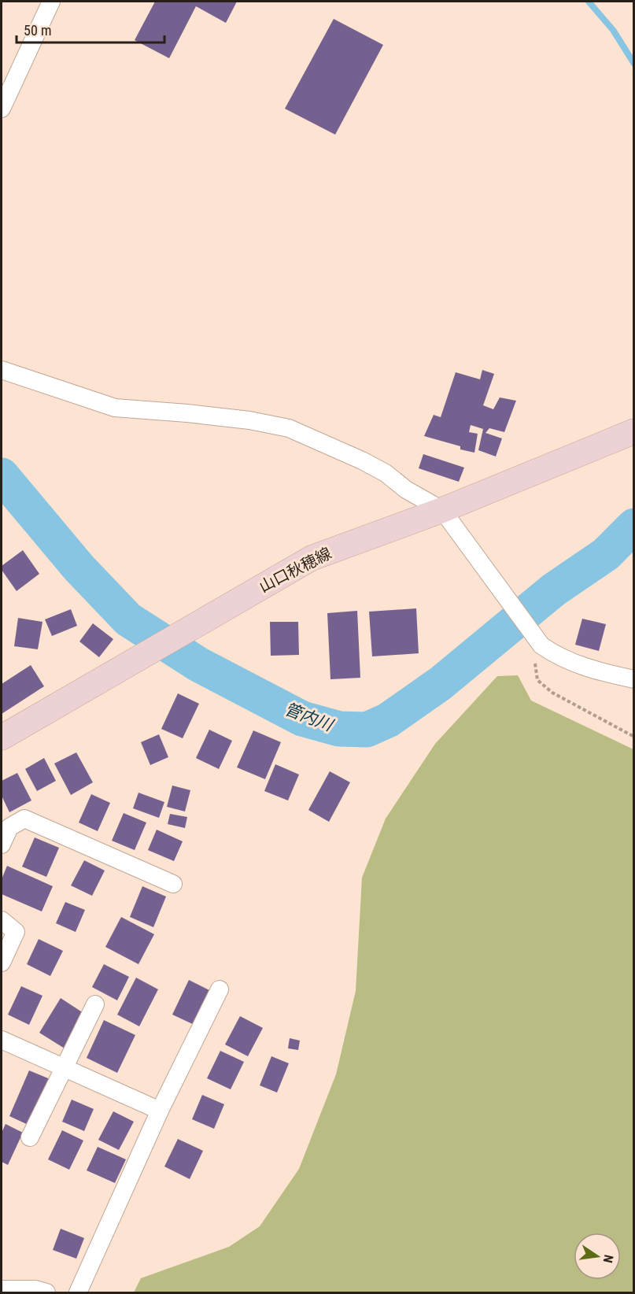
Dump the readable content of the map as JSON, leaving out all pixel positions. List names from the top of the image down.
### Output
{
  "streets": {
    "main road": ["山口秋穂線"]
  },
  "water": ["管内川"],
  "scale_bar": "50 m",
  "north": "right"
}
